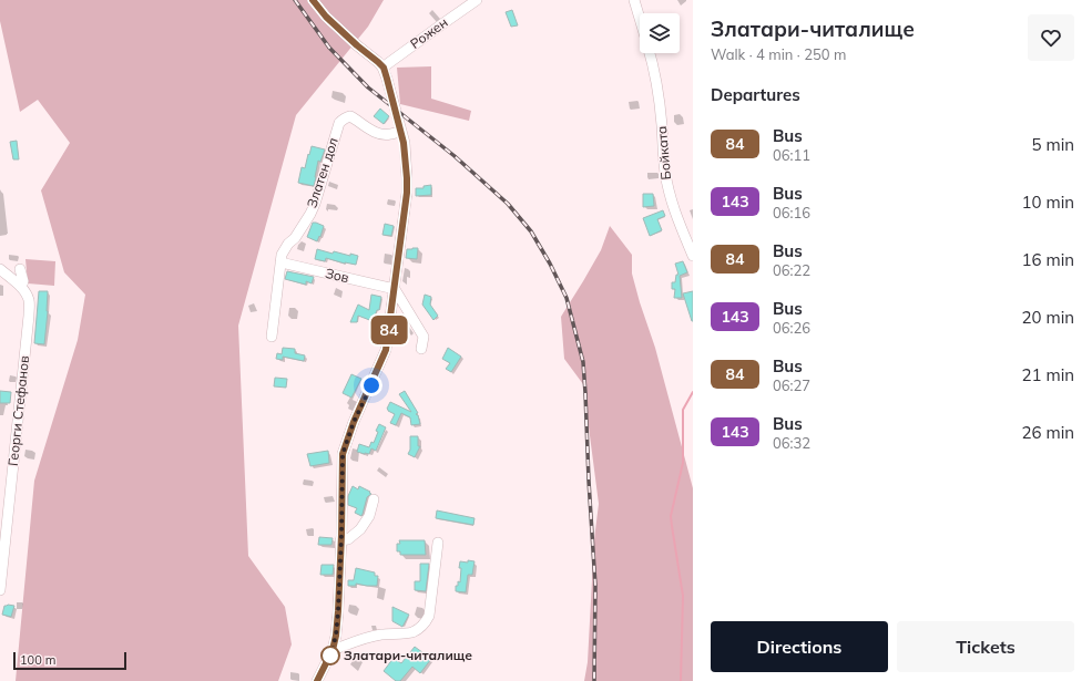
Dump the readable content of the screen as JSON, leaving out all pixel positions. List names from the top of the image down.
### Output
{
  "streets": {
    "street": [
      "Рожен",
      "Бойката",
      "Златен дол",
      "Зов",
      "Георги Стефанов"
    ]
  },
  "crossings": [
    ["Златен дол", "Зов"]
  ],
  "places": ["Златари-читалище"],
  "lines": ["bus line 84"],
  "scale_bar": "100 m",
  "page": {
    "on_map": "84",
    "heading": [
      ["Златари-читалище", "Walk · 4 min · 250 m"],
      "Departures"
    ],
    "list": [
      {
        "mark": "84",
        "name": "Bus",
        "note": "06:11",
        "value": "5 min"
      },
      {
        "mark": "143",
        "name": "Bus",
        "note": "06:16",
        "value": "10 min"
      },
      {
        "mark": "84",
        "name": "Bus",
        "note": "06:22",
        "value": "16 min"
      },
      {
        "mark": "143",
        "name": "Bus",
        "note": "06:26",
        "value": "20 min"
      },
      {
        "mark": "84",
        "name": "Bus",
        "note": "06:27",
        "value": "21 min"
      },
      {
        "mark": "143",
        "name": "Bus",
        "note": "06:32",
        "value": "26 min"
      }
    ],
    "buttons": ["Directions", "Tickets"],
    "scale": "100 m"
  }
}
